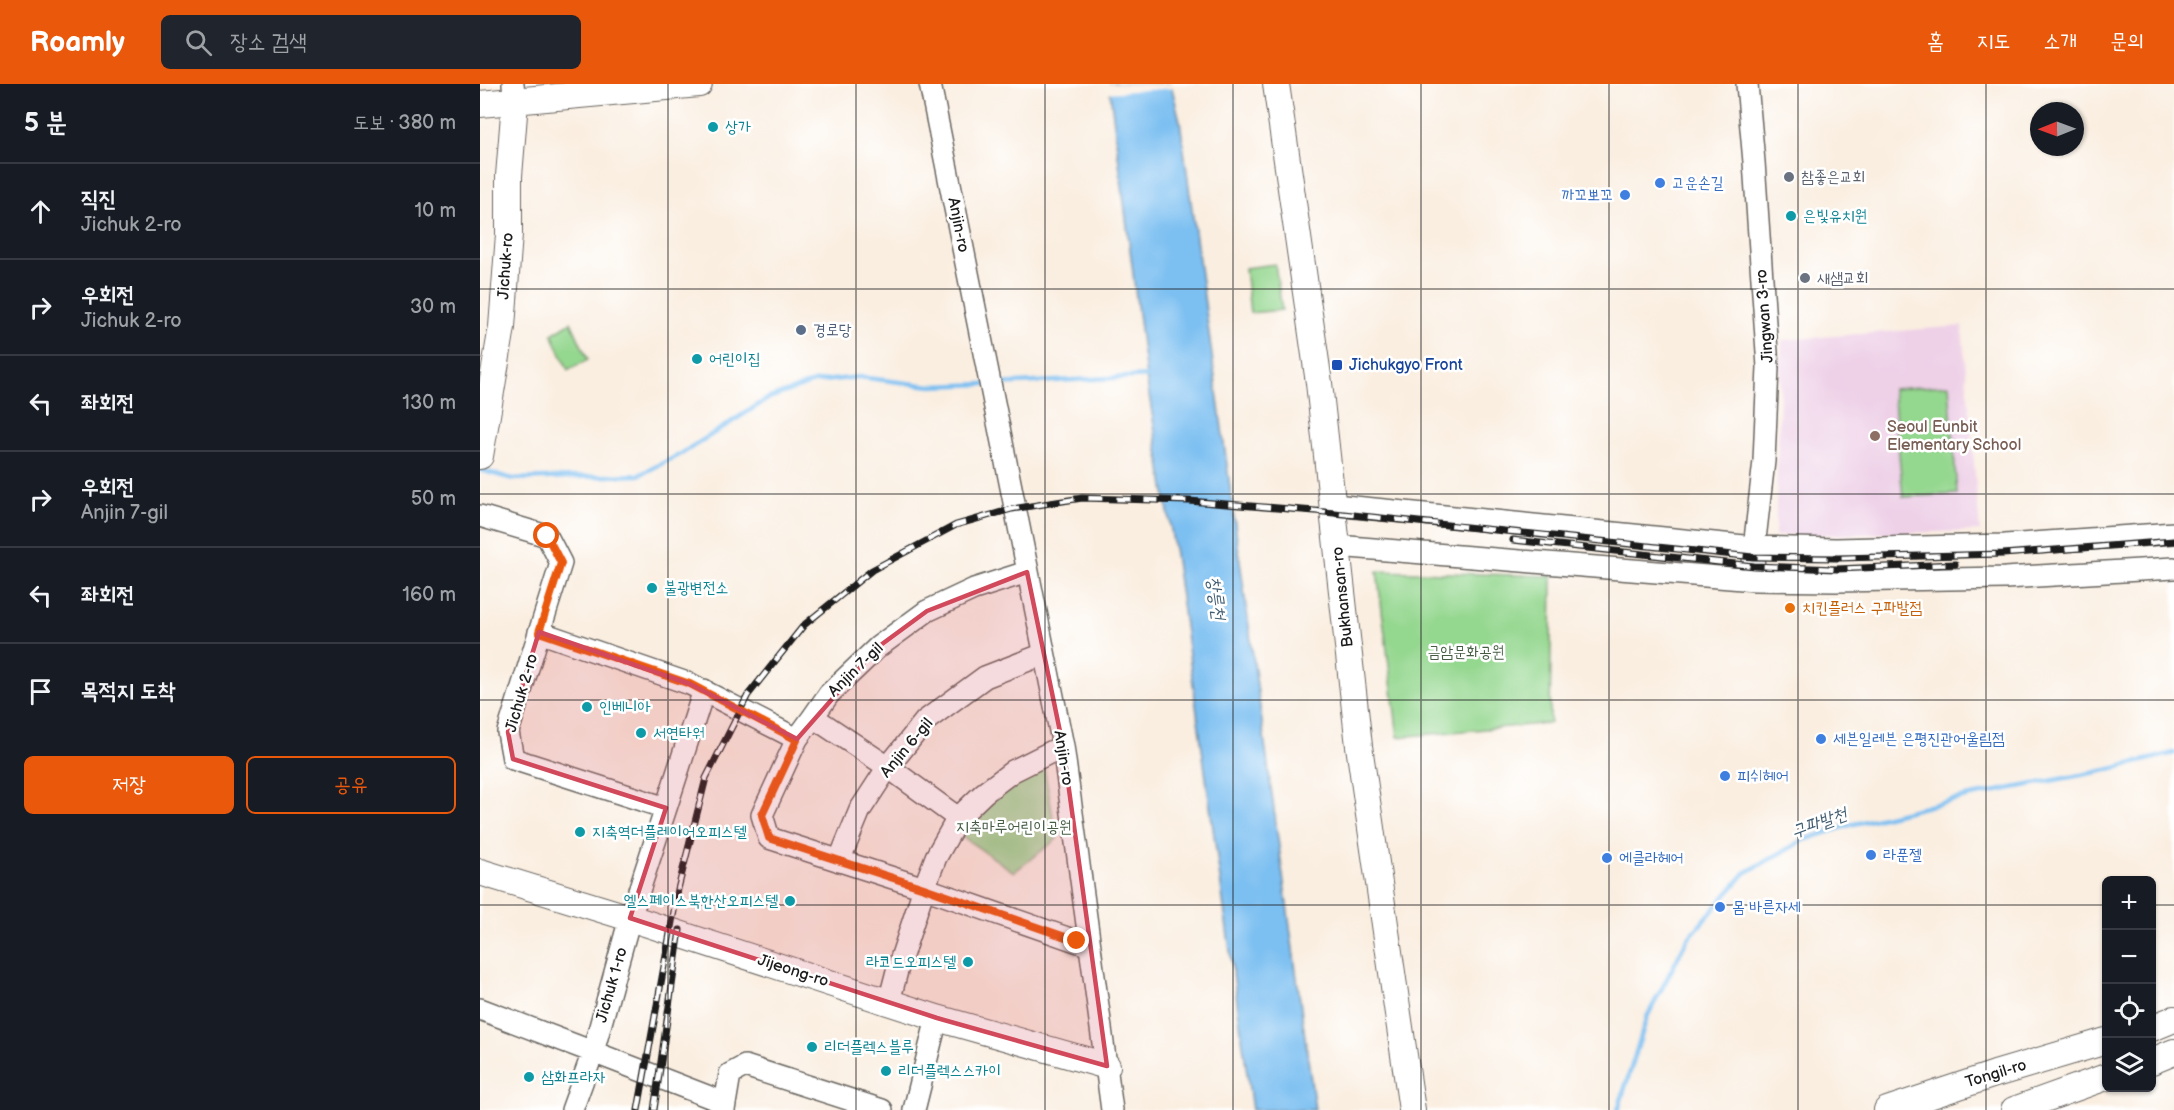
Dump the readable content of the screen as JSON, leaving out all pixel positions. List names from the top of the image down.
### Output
{
  "streets": {
    "main road": [
      "Jichuk-ro",
      "Bukhansan-ro",
      "Jijeong-ro",
      "Tongil-ro"
    ],
    "street": [
      "Anjin-ro",
      "Jingwan 3-ro",
      "Anjin 7-gil",
      "Jichuk 2-ro",
      "Anjin 6-gil",
      "Jichuk 1-ro"
    ]
  },
  "crossings": [
    ["Anjin-ro", "Anjin 7-gil"],
    ["Anjin-ro", "Anjin 6-gil"],
    ["Anjin-ro", "Jijeong-ro"],
    ["Anjin 7-gil", "Anjin 6-gil"],
    ["Jijeong-ro", "Jichuk 1-ro"]
  ],
  "water": ["창릉천", "구파발천"],
  "parks": ["금암문화공원", "지축마루어린이공원"],
  "places": {
    "other": [
      "상가",
      "참좋은교회",
      "고운손길",
      "까꼬뽀꼬",
      "은빛유치원",
      "새샘교회",
      "경로당",
      "어린이집",
      "Seoul Eunbit Elementary School",
      "불광변전소",
      "치킨플러스 구파발점",
      "인베니아",
      "서연타워",
      "세븐일레븐 은평진관어울림점",
      "피쉬헤어",
      "지축역더플레이어오피스텔",
      "라푼젤",
      "에클라헤어",
      "엘스페이스북한산오피스텔",
      "몸 바른자세",
      "라코드오피스텔",
      "리더플렉스블루",
      "리더플렉스스카이",
      "삼화프라자"
    ],
    "transit": ["Jichukgyo Front"]
  },
  "north": "left",
  "page": {
    "header": "Roamly",
    "search": "장소 검색",
    "nav": [
      "홈",
      "지도",
      "소개",
      "문의"
    ],
    "heading": ["5 분", "도보 · 380 m"],
    "list": [
      ["직진", "Jichuk 2-ro", "10 m"],
      ["우회전", "Jichuk 2-ro", "30 m"],
      ["좌회전", "130 m"],
      ["우회전", "Anjin 7-gil", "50 m"],
      ["좌회전", "160 m"],
      "목적지 도착"
    ],
    "buttons": ["저장", "공유"],
    "map_buttons": ["+", "−"]
  }
}
